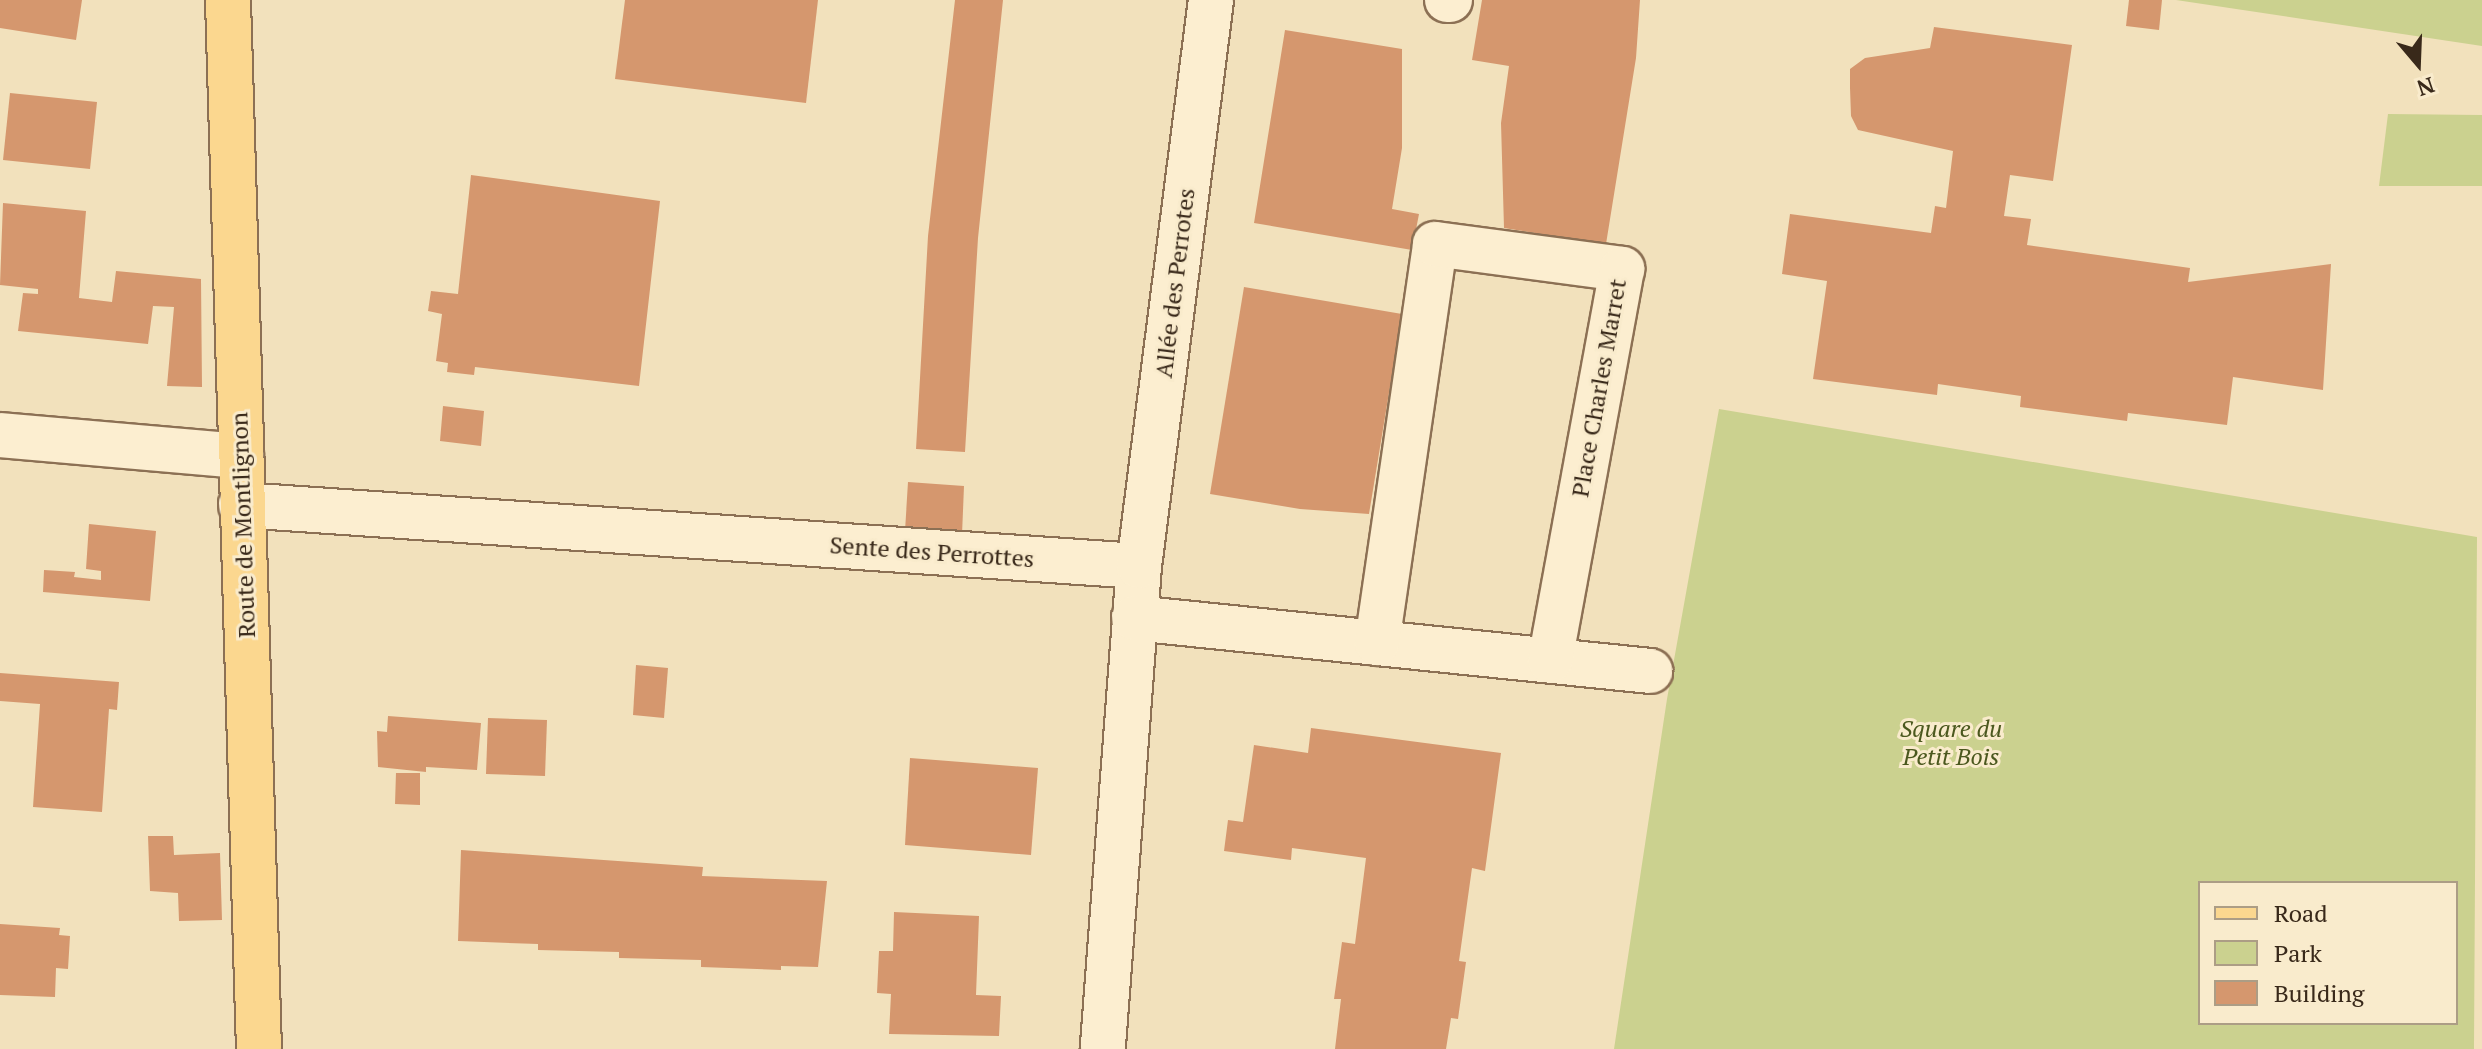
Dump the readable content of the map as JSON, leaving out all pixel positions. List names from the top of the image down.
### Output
{
  "streets": {
    "main road": ["Route de Montlignon"],
    "street": ["Allée des Perrotes", "Place Charles Marret", "Sente des Perrottes"]
  },
  "crossings": [
    ["Allée des Perrotes", "Sente des Perrottes"],
    ["Route de Montlignon", "Sente des Perrottes"]
  ],
  "parks": ["Square du Petit Bois"],
  "legend": ["Road", "Park", "Building"],
  "north": "bottom"
}
